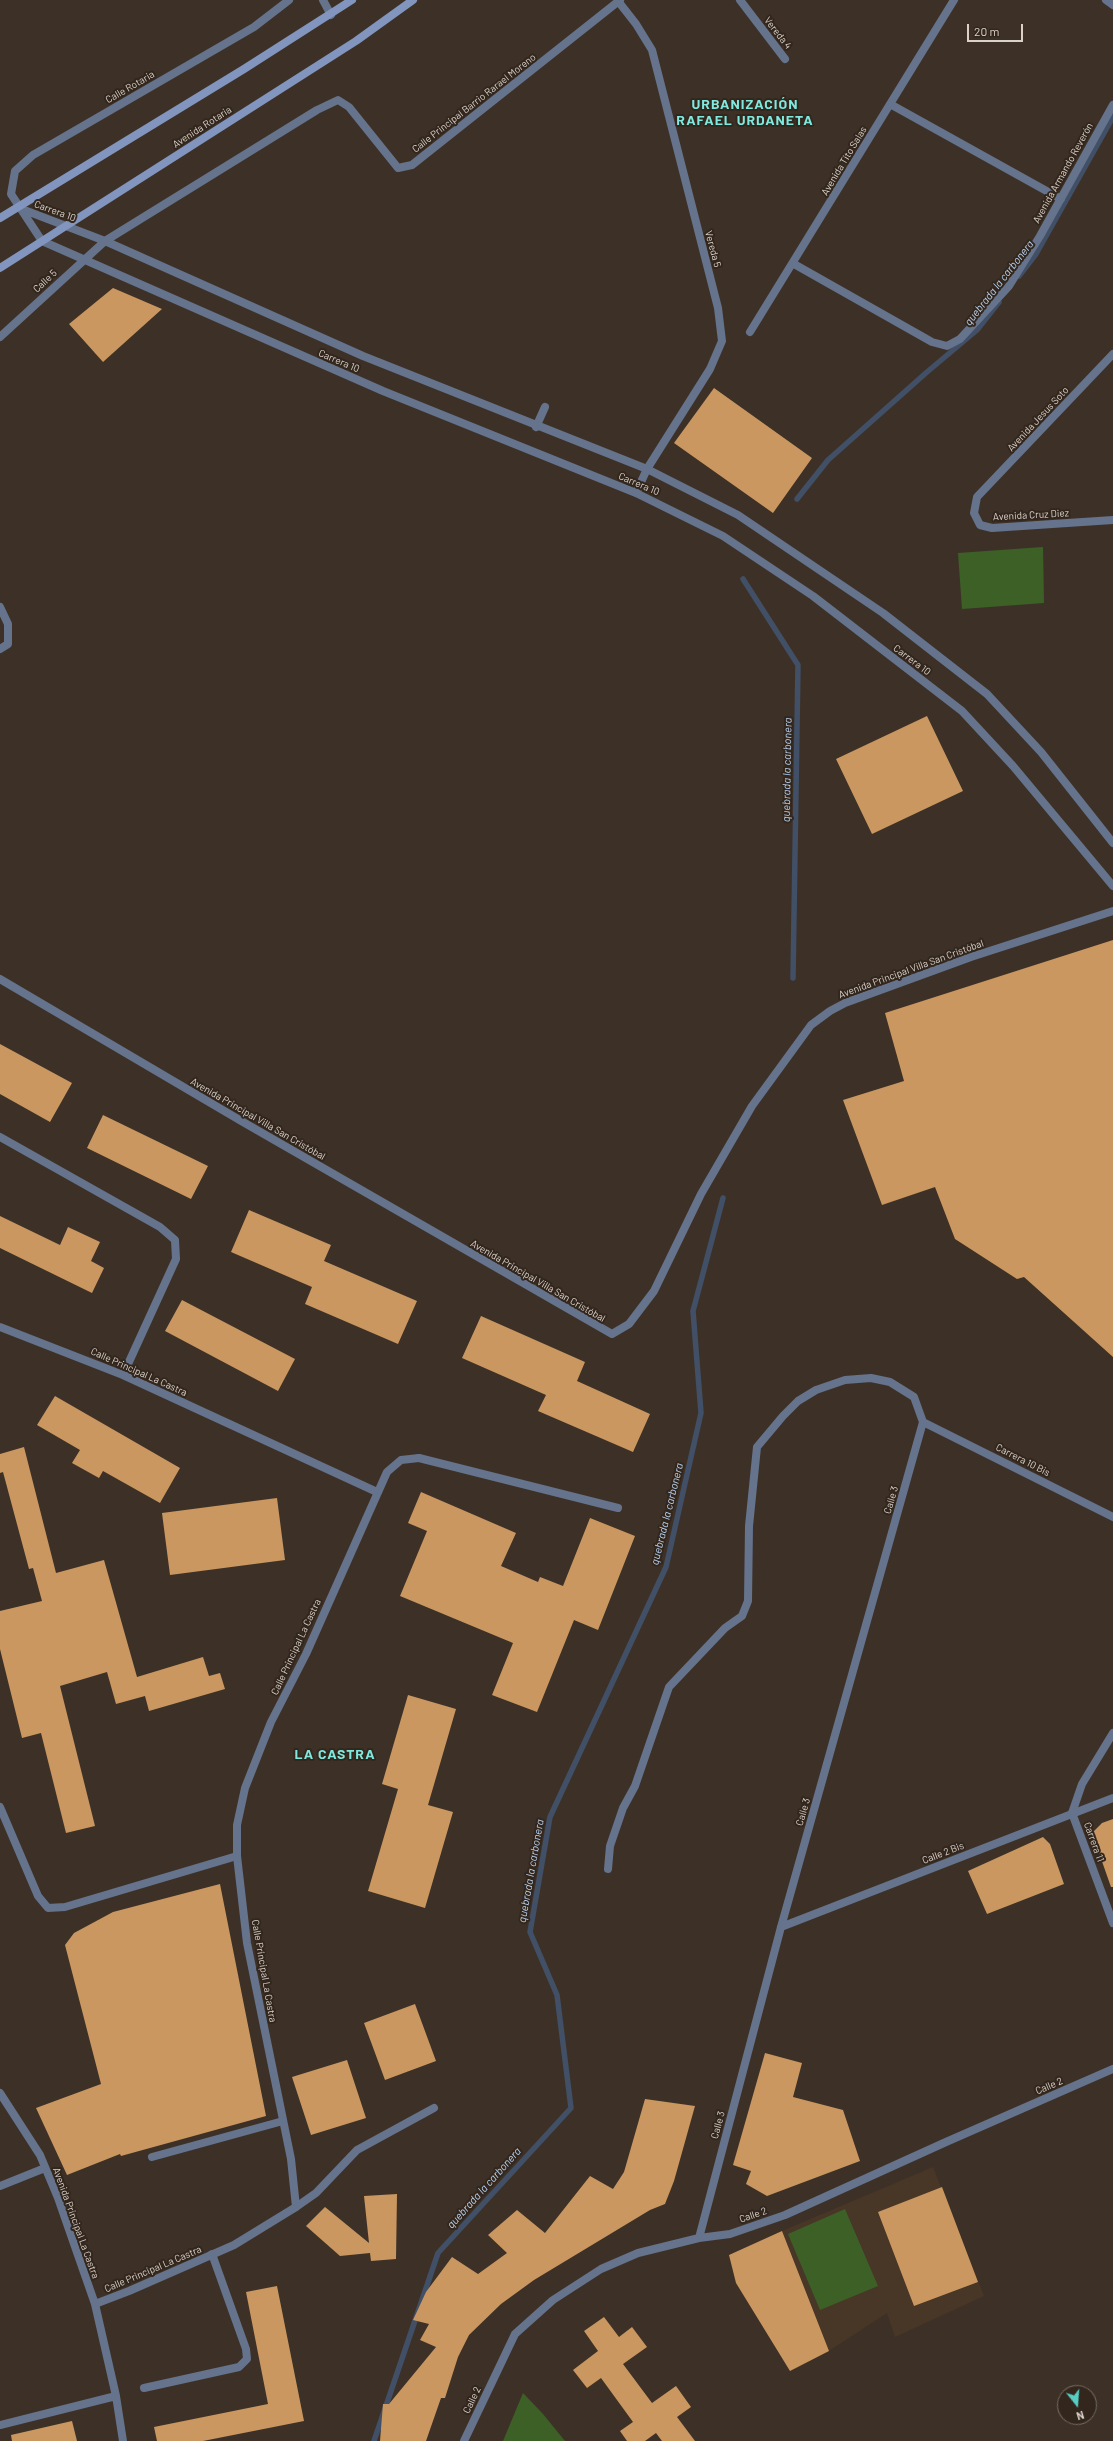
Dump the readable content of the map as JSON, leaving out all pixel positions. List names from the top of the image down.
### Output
{
  "streets": {
    "main road": ["Avenida Rotaria"],
    "street": [
      "Vereda 4",
      "Calle Rotaria",
      "Calle Principal Barrio Rarael Moreno",
      "Avenida Tito Salas",
      "Avenida Armando Reverón",
      "Carrera 10",
      "Vereda 5",
      "Calle 5",
      "Avenida Jesus Soto",
      "Avenida Cruz Diez",
      "Avenida Principal Villa San Cristóbal",
      "Calle Principal La Castra",
      "Carrera 10 Bis",
      "Calle 3",
      "Carrera 11",
      "Calle 2 Bis",
      "Calle 2",
      "Avenida Principal La Castra"
    ]
  },
  "crossings": [
    ["Calle Rotaria", "Carrera 10"],
    ["Calle Principal Barrio Rarael Moreno", "Carrera 10"],
    ["Calle Principal Barrio Rarael Moreno", "Vereda 5"],
    ["Calle Principal Barrio Rarael Moreno", "Calle 5"],
    ["Avenida Rotaria", "Carrera 10"],
    ["Avenida Tito Salas", "Avenida Armando Reverón"],
    ["Carrera 10", "Vereda 5"],
    ["Carrera 10", "Calle 5"],
    ["Avenida Jesus Soto", "Avenida Cruz Diez"],
    ["Calle Principal La Castra", "Avenida Principal La Castra"],
    ["Carrera 10 Bis", "Calle 3"],
    ["Calle 3", "Calle 2 Bis"],
    ["Calle 3", "Calle 2"],
    ["Carrera 11", "Calle 2 Bis"]
  ],
  "districts": ["URBANIZACIÓN RAFAEL URDANETA", "LA CASTRA"],
  "water": ["quebrada la carbonera"],
  "scale_bar": "20 m",
  "north": "bottom"
}
